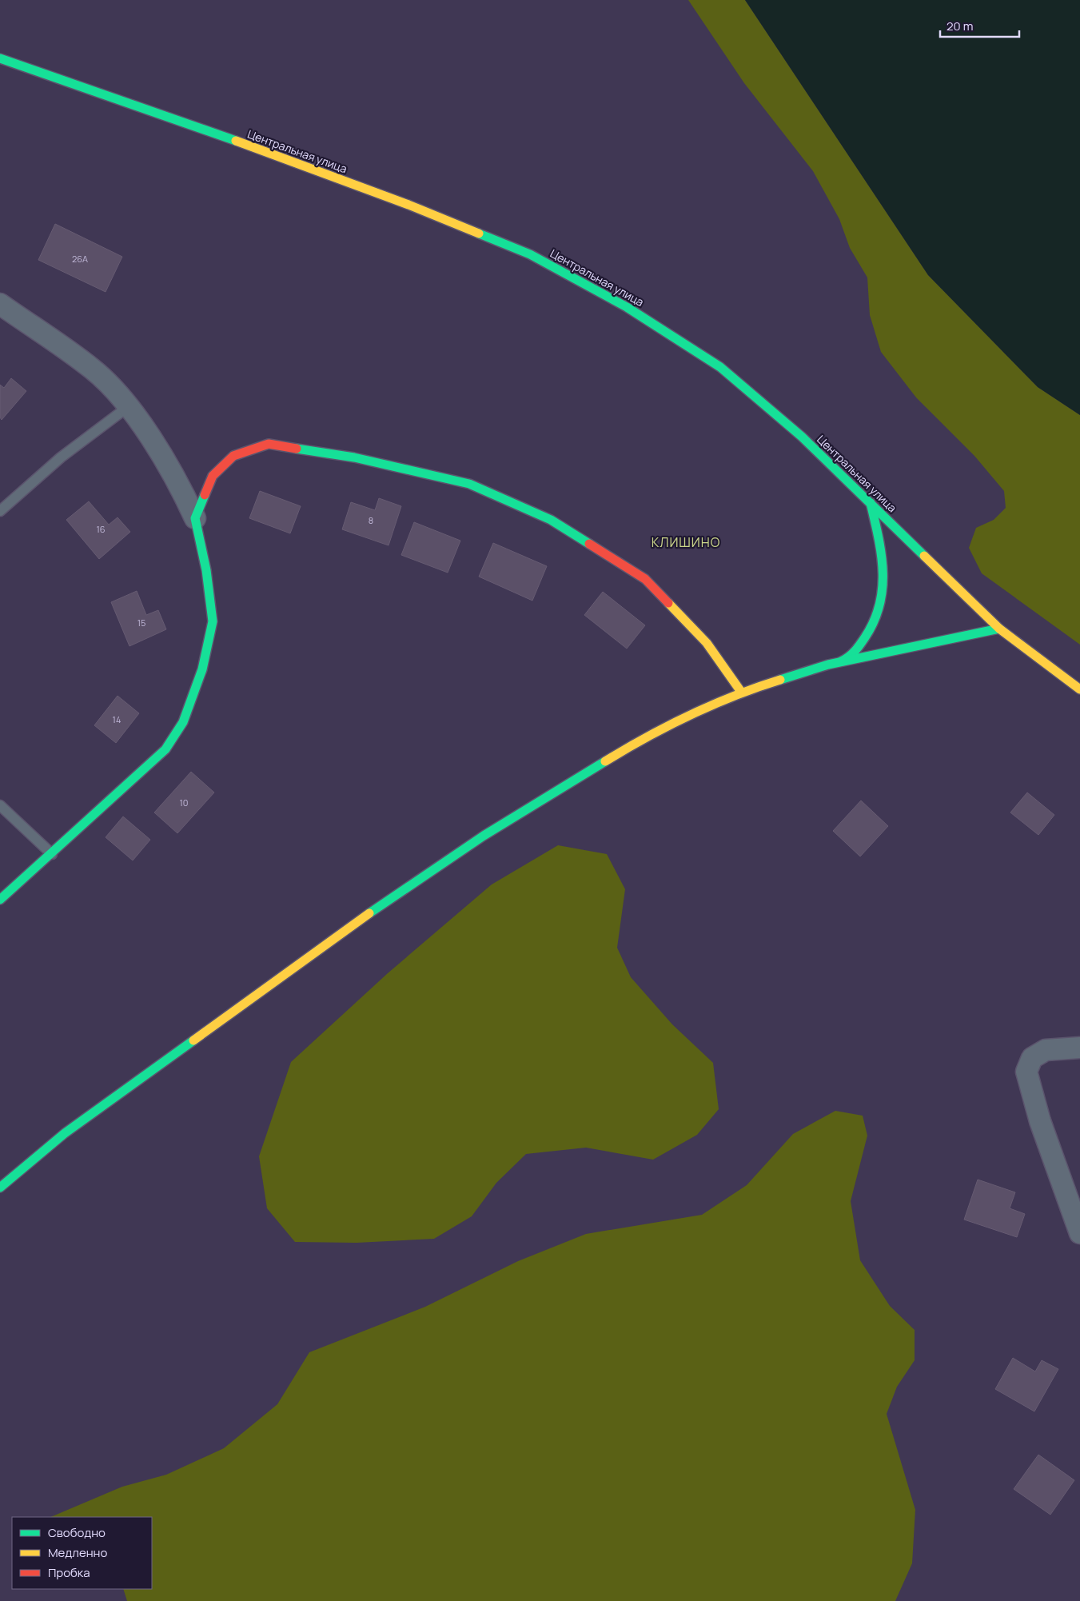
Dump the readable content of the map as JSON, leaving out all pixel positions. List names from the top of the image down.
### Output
{
  "streets": {
    "main road": ["Центральная улица"]
  },
  "districts": ["КЛИШИНО"],
  "house_numbers": [
    "26А",
    "8",
    "16",
    "15",
    "14",
    "10"
  ],
  "legend": ["Свободно", "Медленно", "Пробка"],
  "scale_bar": "20 m"
}
